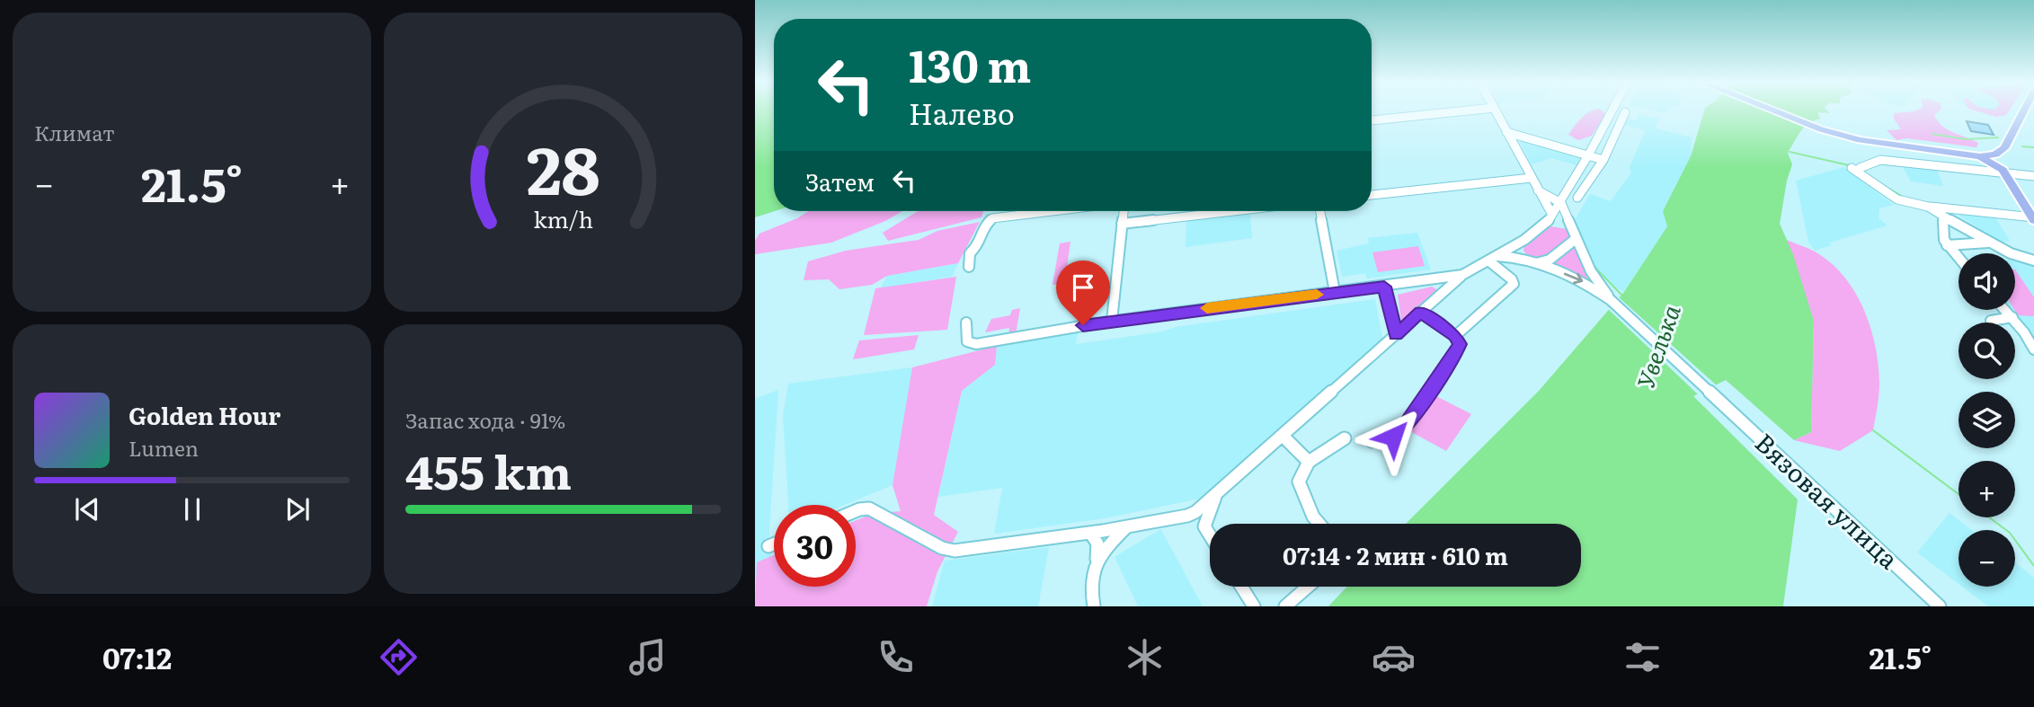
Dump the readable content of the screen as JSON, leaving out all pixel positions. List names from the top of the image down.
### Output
{
  "streets": {
    "street": ["Вязовая улица"]
  },
  "water": ["Увелька"],
  "page": {
    "tile": [
      "Климат",
      ["Запас хода · 91%", "455 km"]
    ],
    "turn": ["130 m", "Налево"],
    "then": "Затем",
    "heat": ["−", "21.5°", "+"],
    "map_buttons": ["+", "−"],
    "song": ["Golden Hour", "Lumen"],
    "limit": "30",
    "trip": "07:14 · 2 мин · 610 m",
    "tabs": ["07:12", "21.5°"],
    "gauge": ["28", "km/h"]
  }
}
